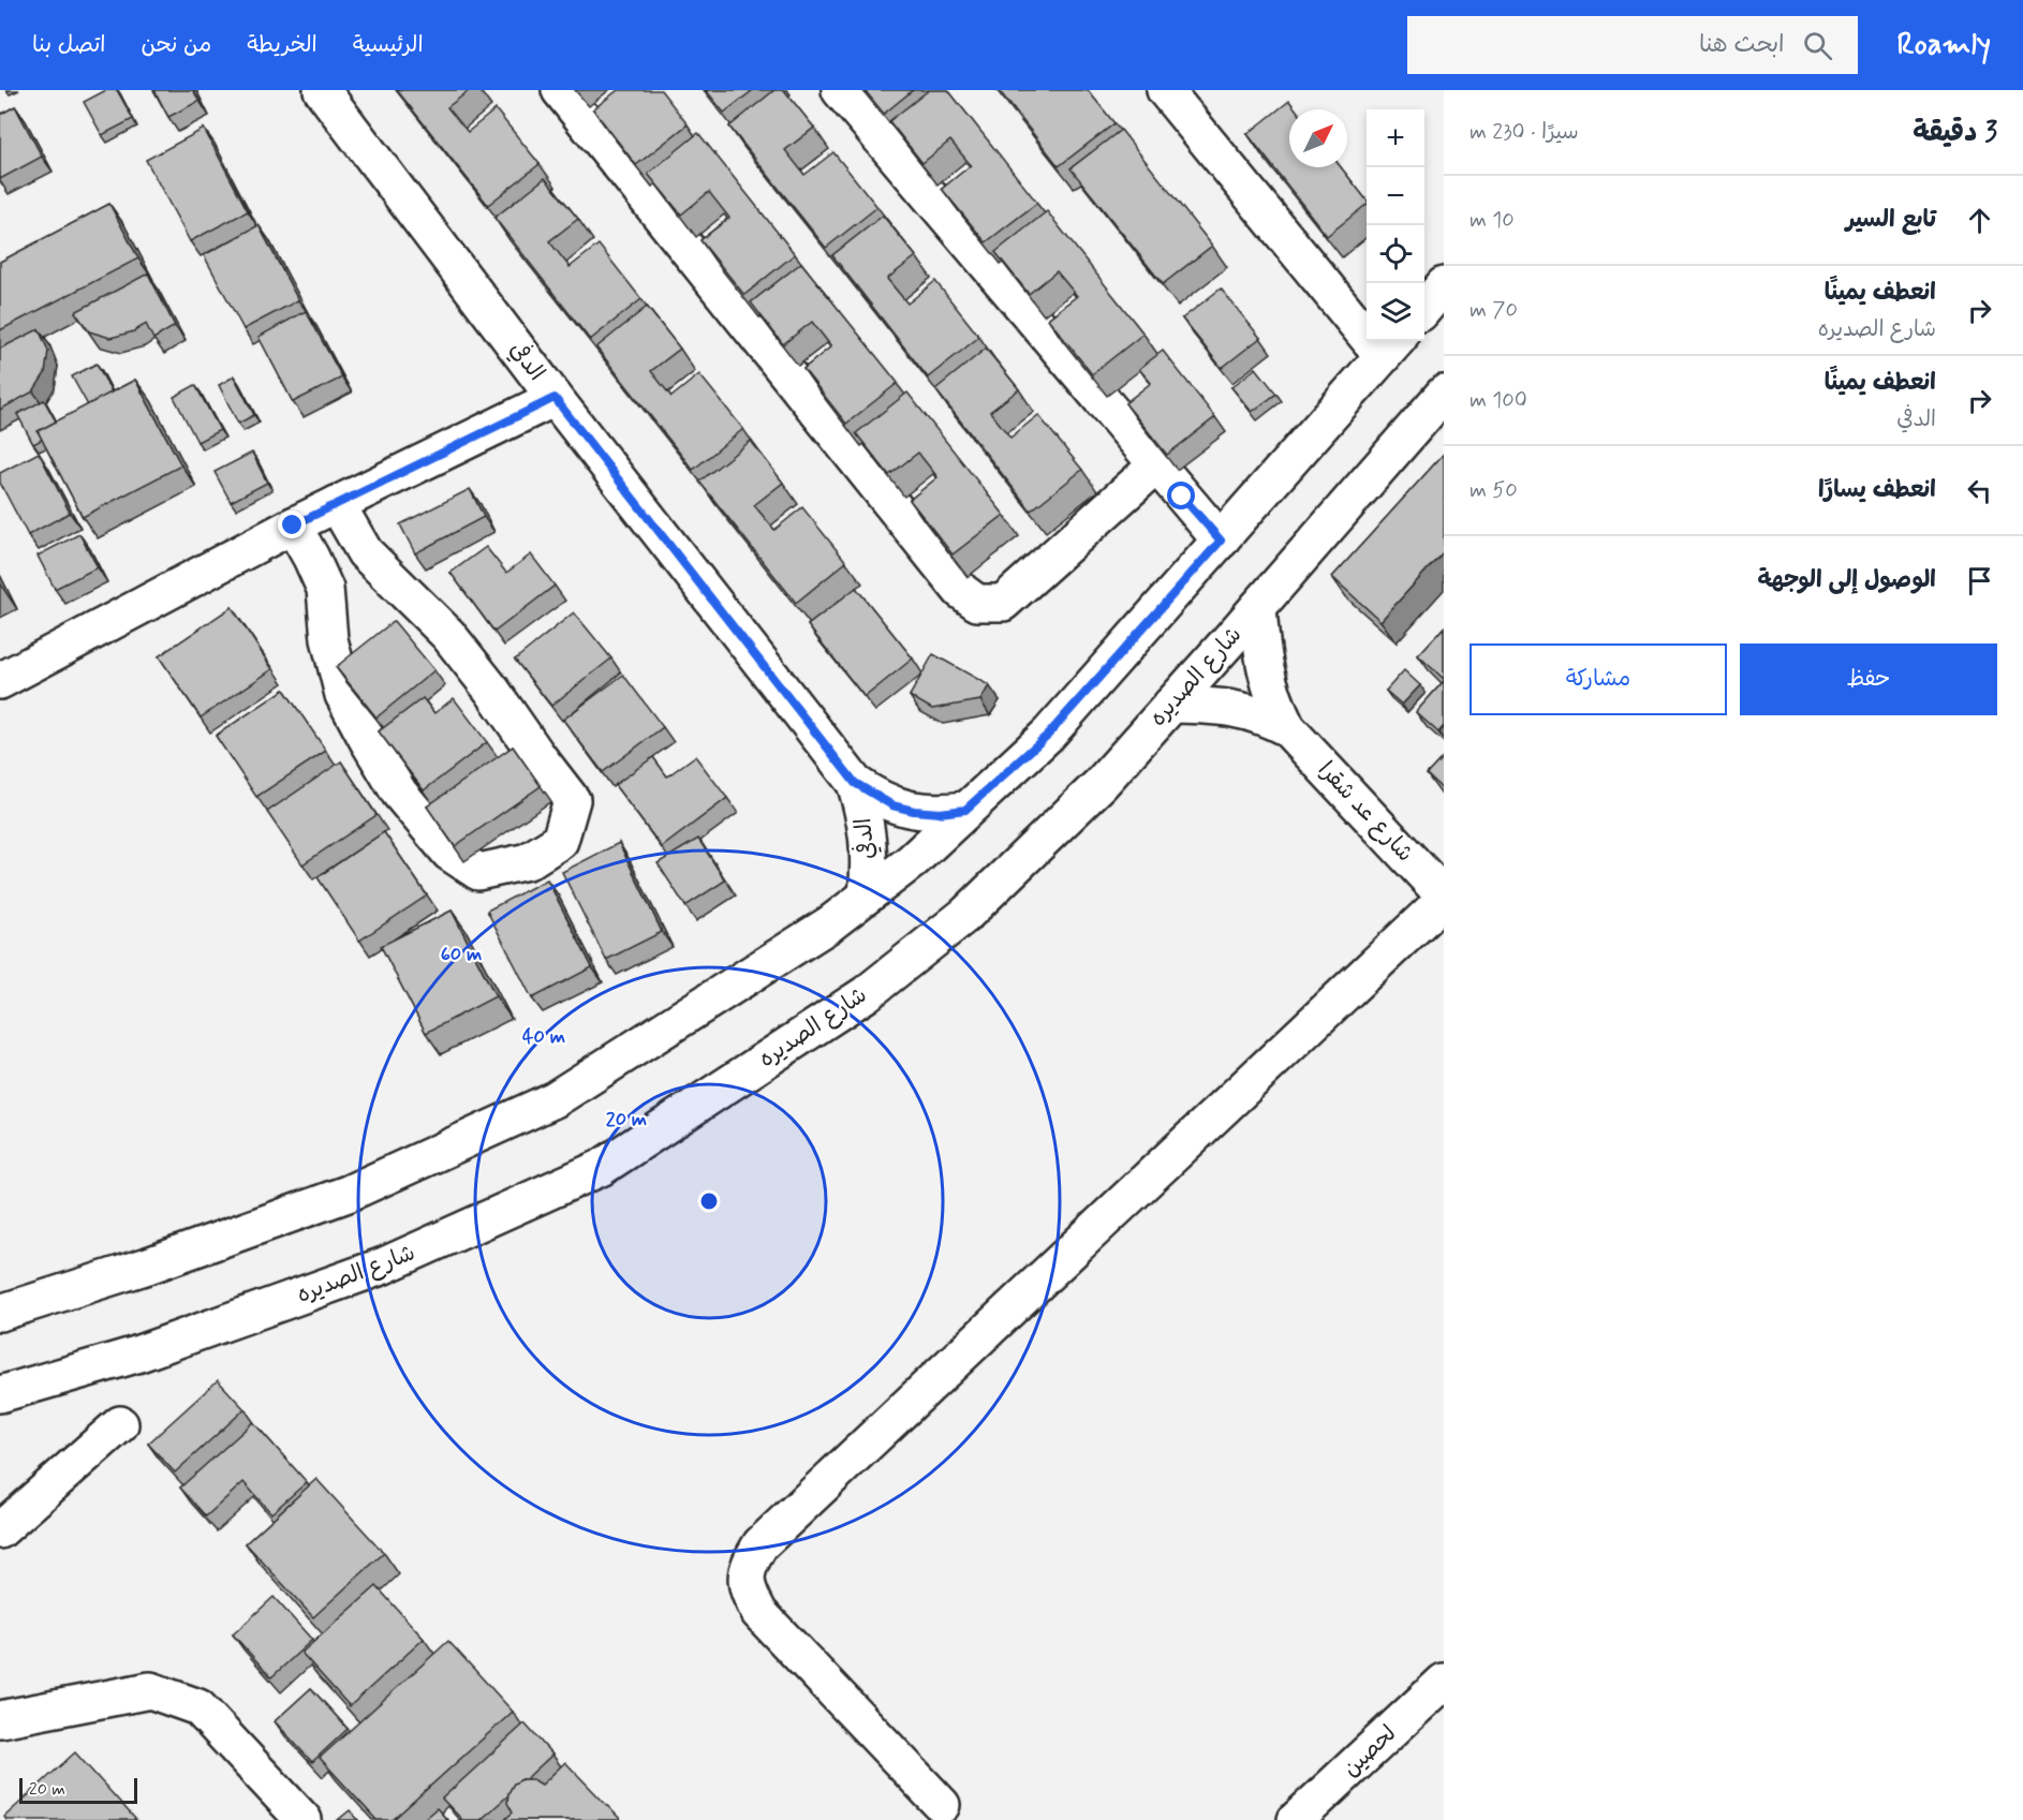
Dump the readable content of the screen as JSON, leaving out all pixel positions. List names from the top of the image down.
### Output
{
  "streets": {
    "main road": [
      "الدفي",
      "شارع الصديره",
      "شارع عد شقرا",
      "لحصين"
    ]
  },
  "crossings": [
    ["شارع الصديره", "شارع عد شقرا"]
  ],
  "scale_bar": "20 m",
  "north": "top right",
  "page": {
    "header": "Roamly",
    "search": "ابحث هنا",
    "nav": [
      "الرئيسية",
      "الخريطة",
      "من نحن",
      "اتصل بنا"
    ],
    "heading": ["3 دقيقة", "سيرًا · 230 m"],
    "map_buttons": ["+", "−"],
    "list": [
      ["تابع السير", "10 m"],
      ["انعطف يمينًا", "شارع الصديره", "70 m"],
      ["انعطف يمينًا", "الدفي", "100 m"],
      ["انعطف يسارًا", "50 m"],
      "الوصول إلى الوجهة"
    ],
    "buttons": ["حفظ", "مشاركة"],
    "scale": "20 m"
  },
  "rings": ["60 m", "40 m", "20 m"]
}
